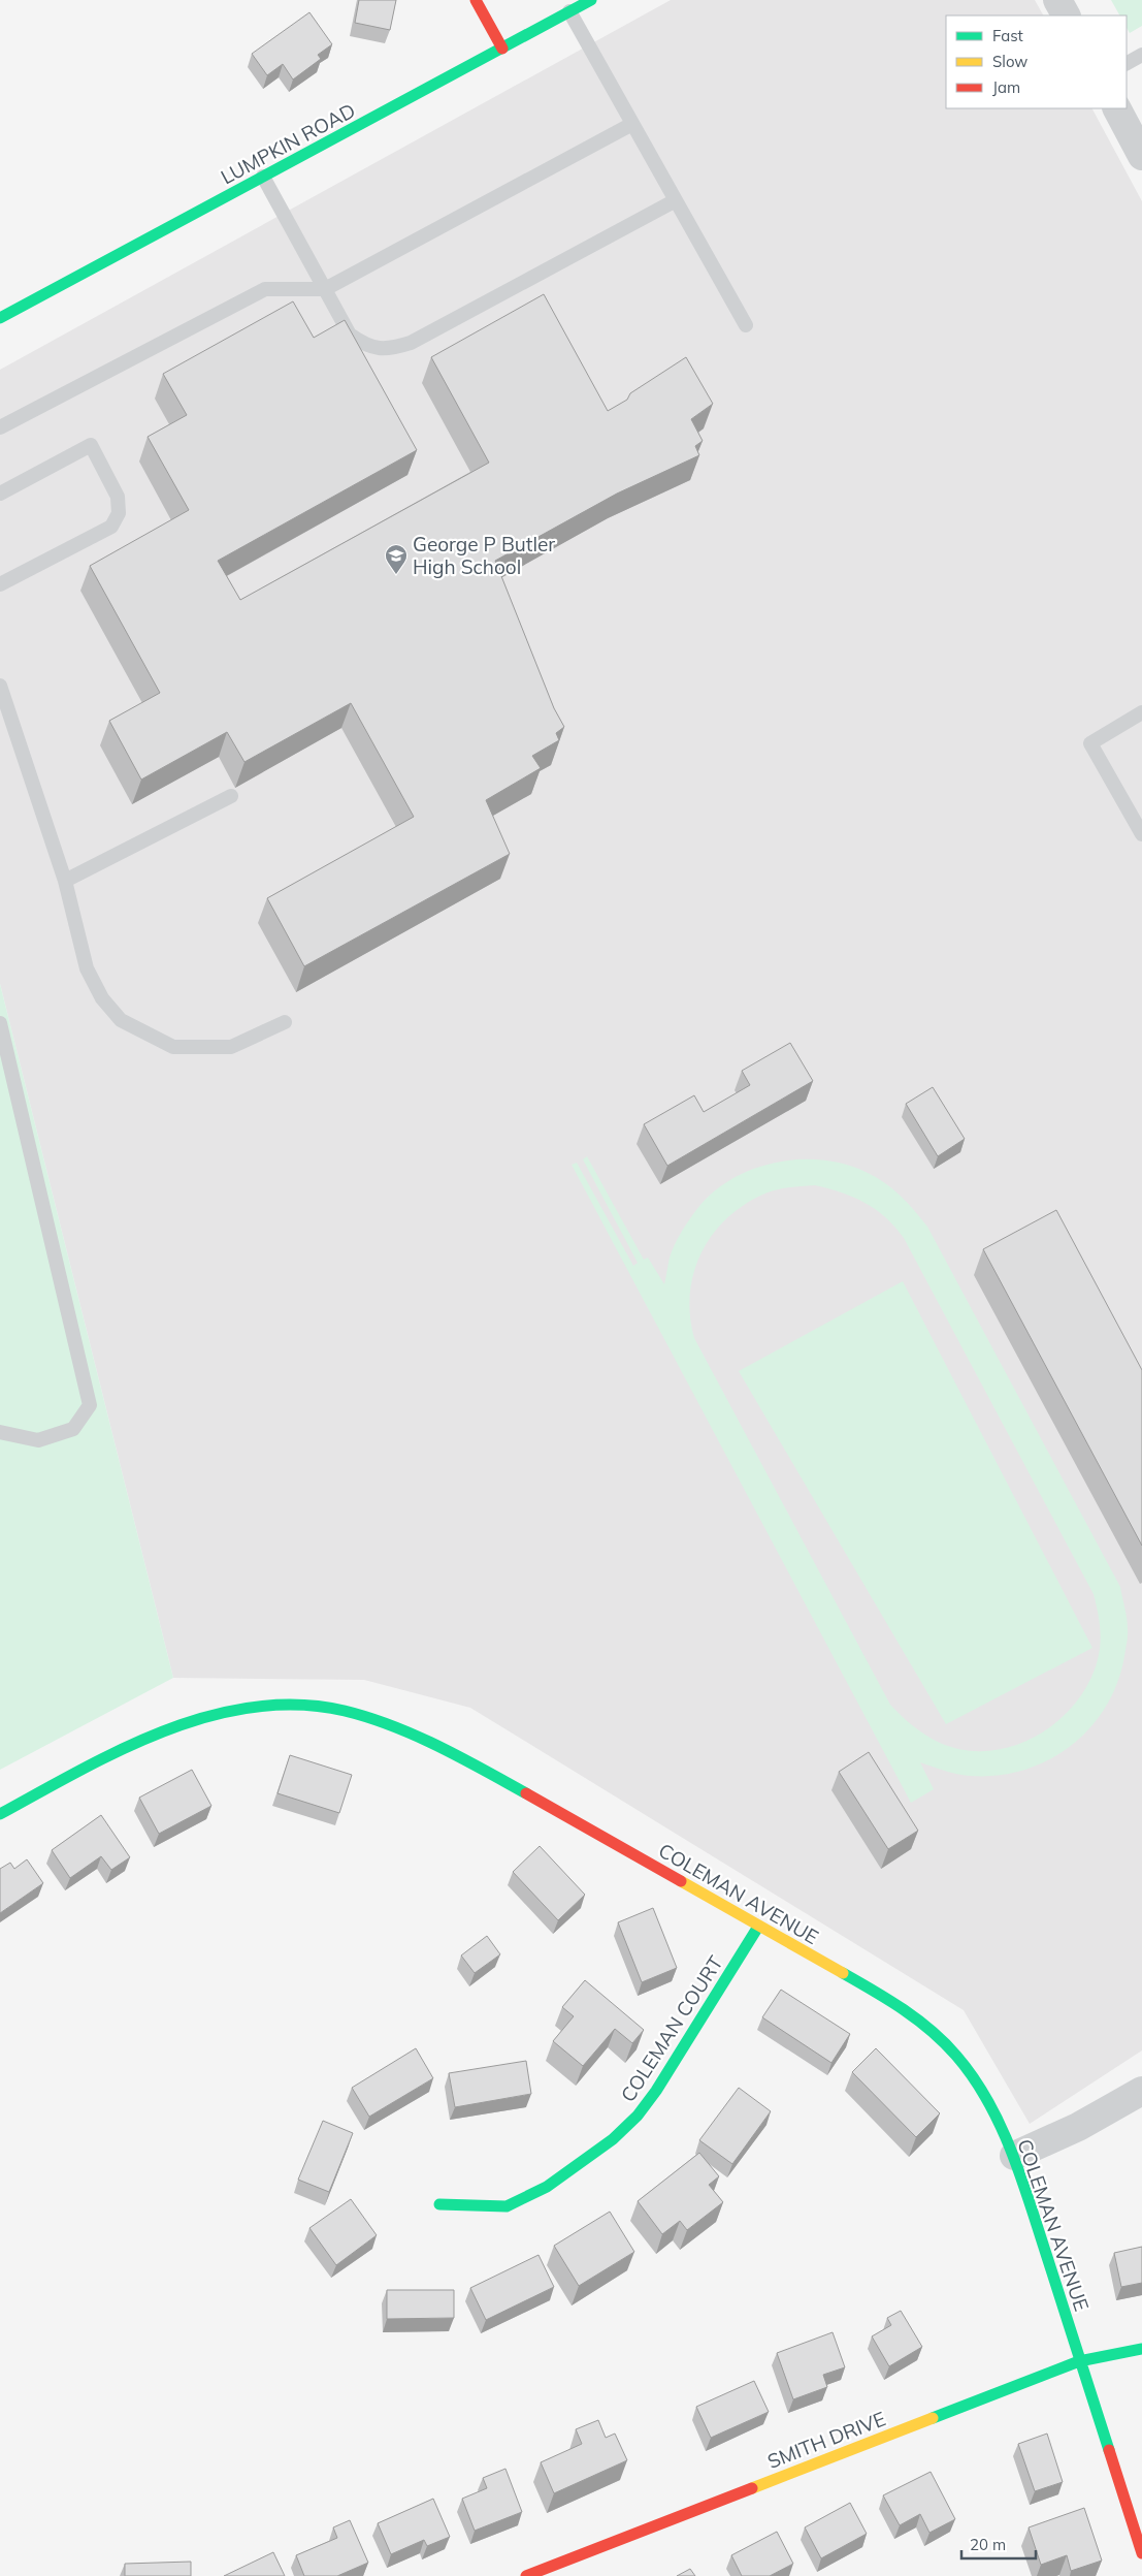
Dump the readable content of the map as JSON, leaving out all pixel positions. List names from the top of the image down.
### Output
{
  "streets": {
    "street": [
      "LUMPKIN ROAD",
      "COLEMAN AVENUE",
      "COLEMAN COURT",
      "SMITH DRIVE"
    ]
  },
  "crossings": [
    ["COLEMAN AVENUE", "COLEMAN COURT"],
    ["COLEMAN AVENUE", "SMITH DRIVE"]
  ],
  "places": {
    "school or university": ["George P Butler High School"]
  },
  "legend": ["Fast", "Slow", "Jam"],
  "scale_bar": "20 m"
}
